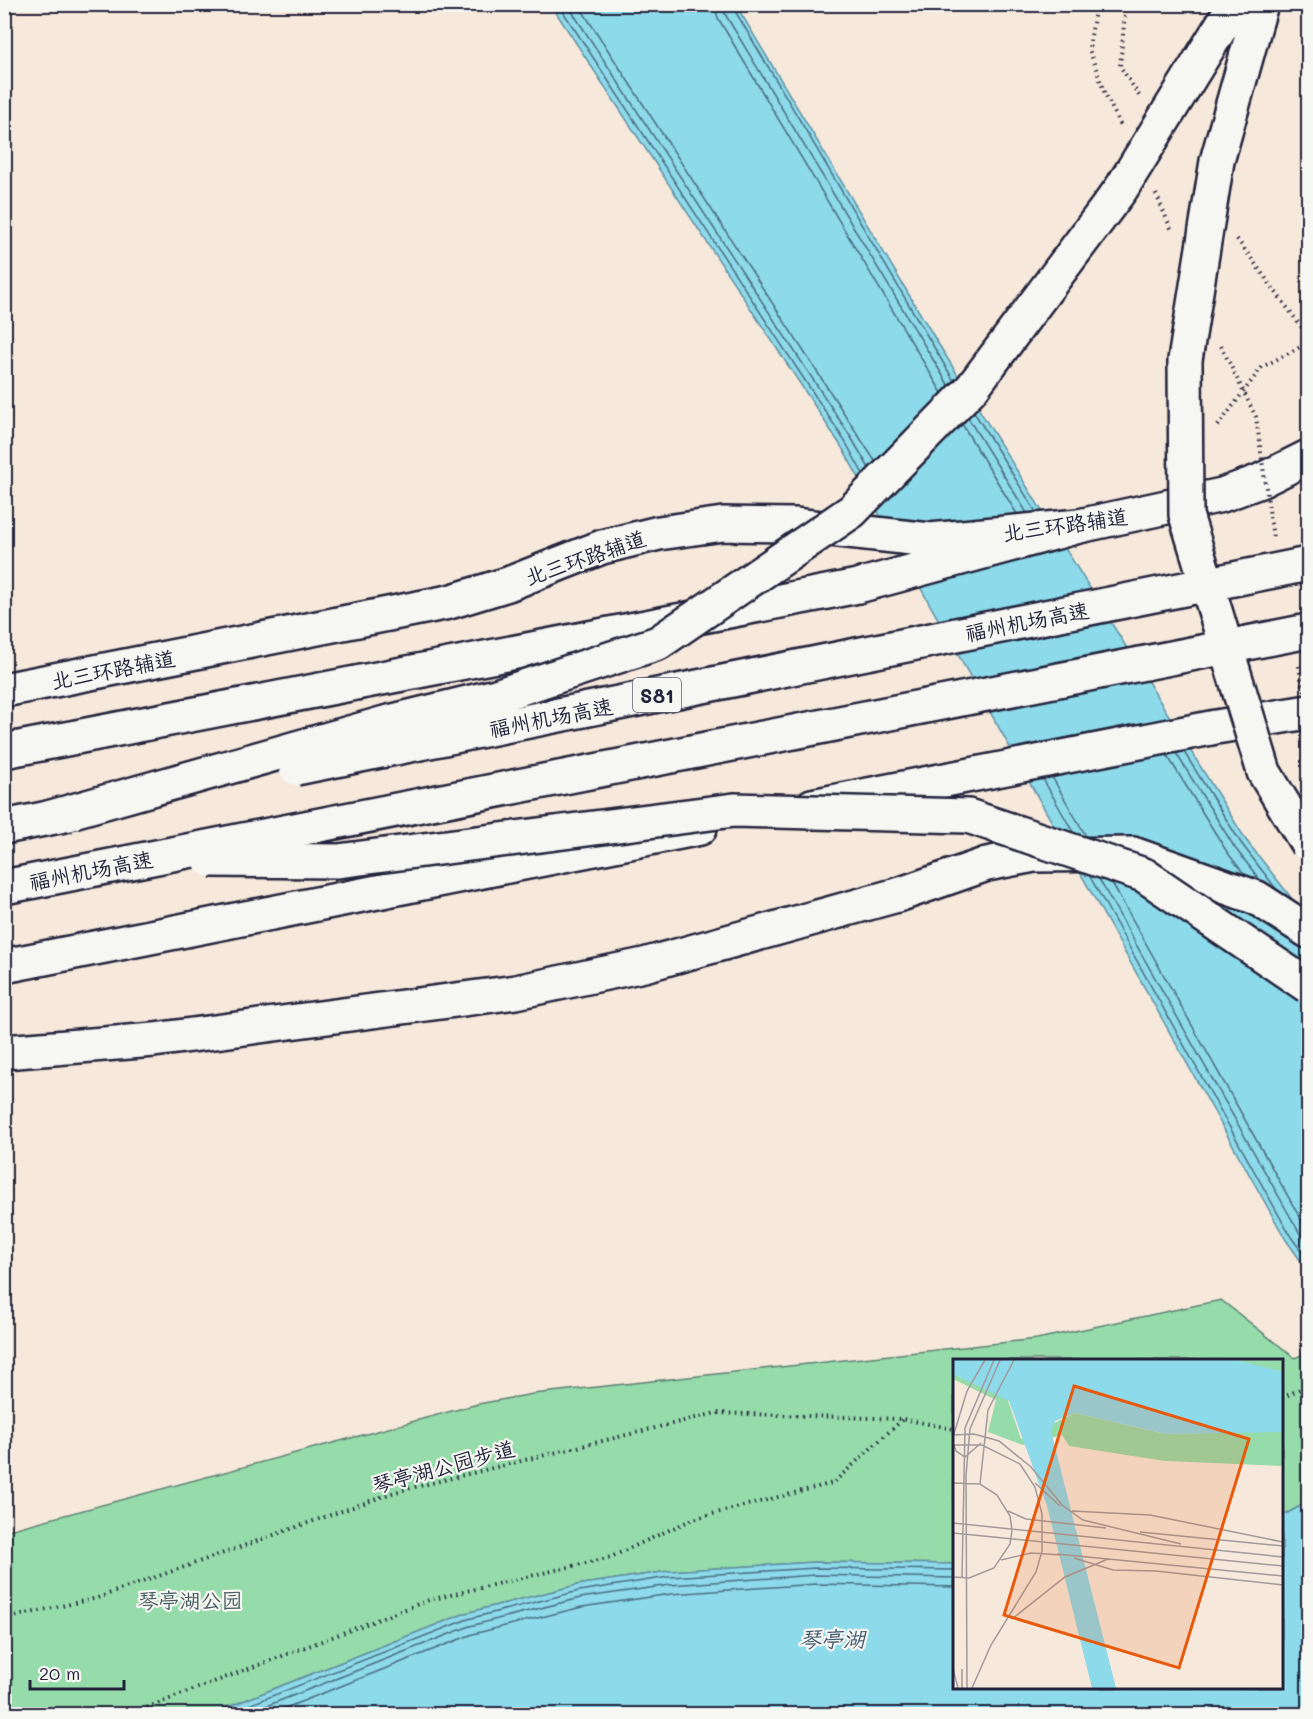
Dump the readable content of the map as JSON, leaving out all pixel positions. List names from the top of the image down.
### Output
{
  "streets": {
    "main road": ["北三环路辅道", "福州机场高速", "S81"],
    "path": ["琴亭湖公园步道"]
  },
  "water": ["琴亭湖"],
  "parks": ["琴亭湖公园"],
  "scale_bar": "20 m"
}
